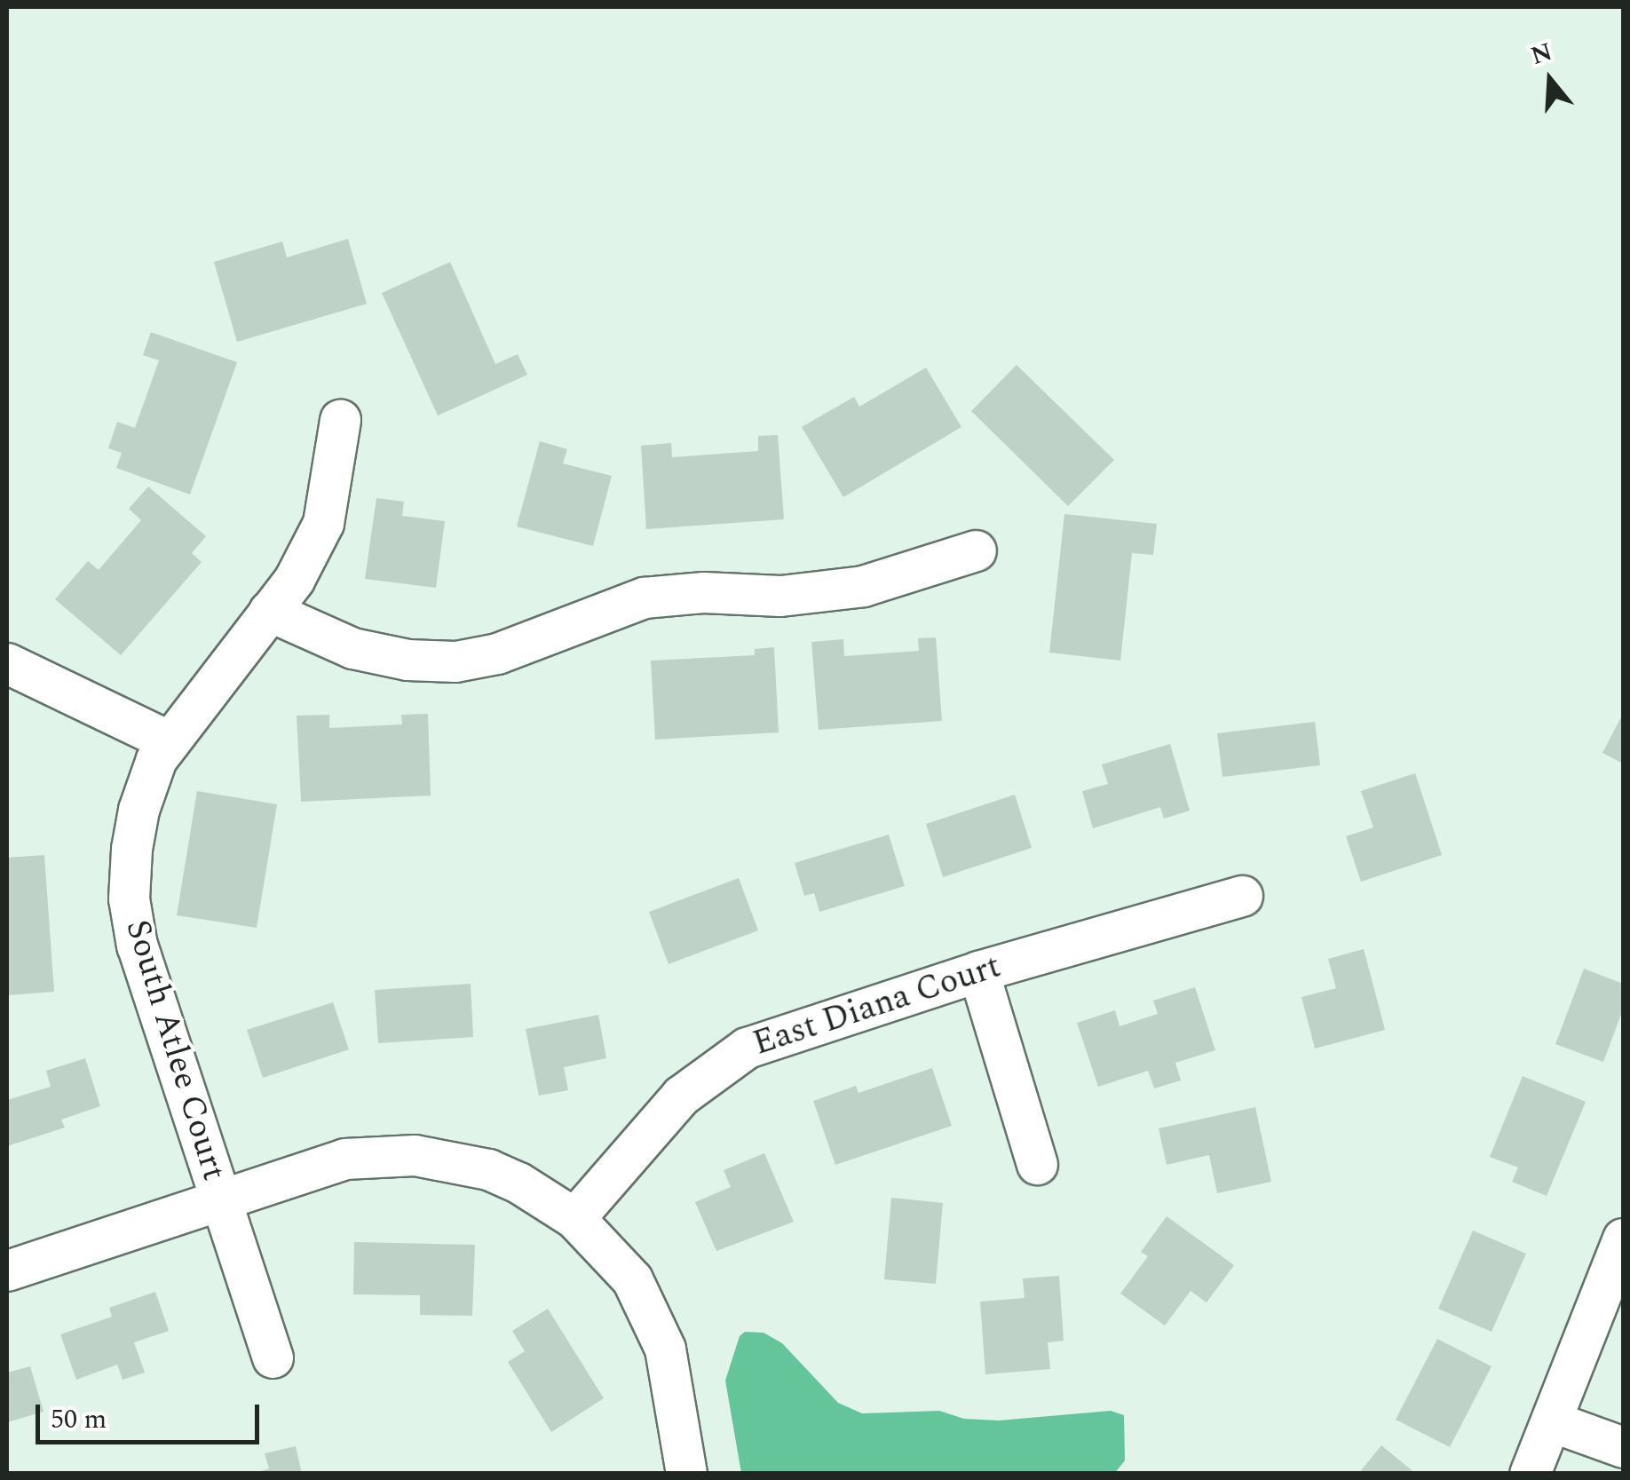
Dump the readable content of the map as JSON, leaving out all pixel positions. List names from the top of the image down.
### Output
{
  "streets": {
    "street": ["East Diana Court", "South Atlee Court"]
  },
  "scale_bar": "50 m",
  "north": "top"
}
